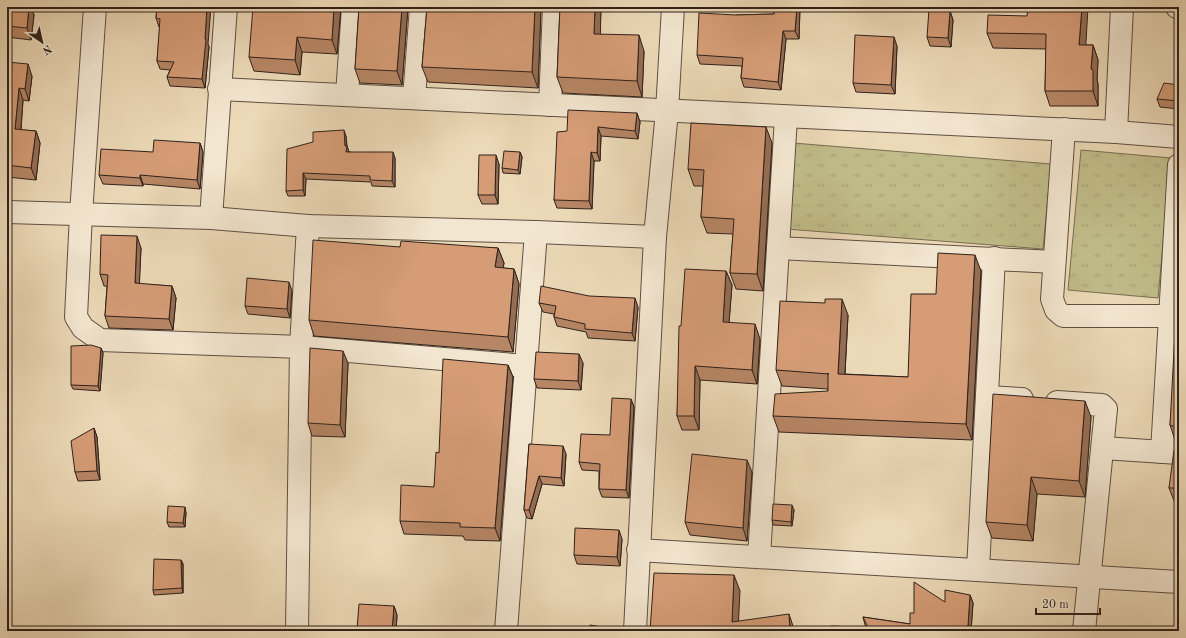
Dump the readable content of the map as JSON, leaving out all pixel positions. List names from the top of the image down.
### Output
{
  "scale_bar": "20 m",
  "north": "bottom right"
}
